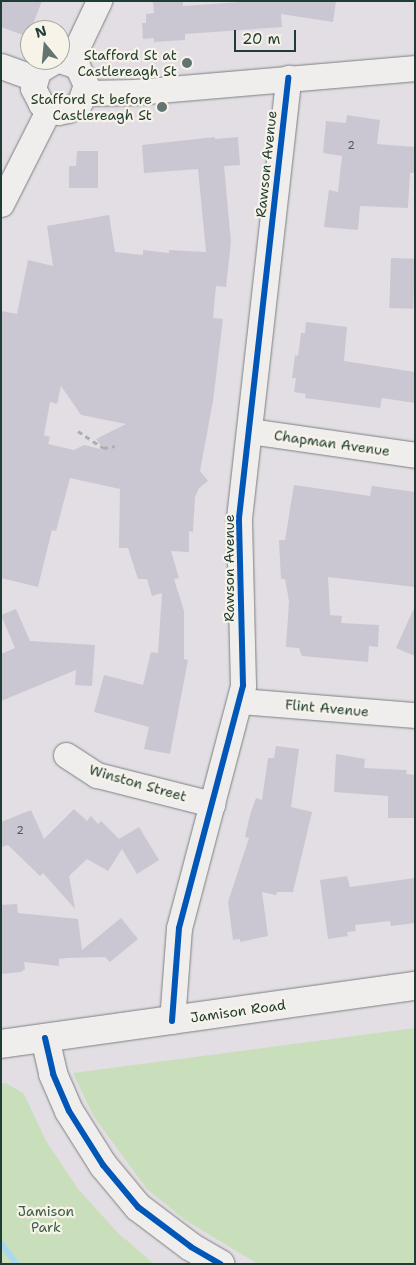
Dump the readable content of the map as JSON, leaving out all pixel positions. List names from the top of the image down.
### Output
{
  "streets": {
    "main road": ["Jamison Road"],
    "street": [
      "Rawson Avenue",
      "Chapman Avenue",
      "Flint Avenue",
      "Winston Street"
    ]
  },
  "crossings": [
    ["Rawson Avenue", "Chapman Avenue"],
    ["Rawson Avenue", "Flint Avenue"],
    ["Rawson Avenue", "Winston Street"],
    ["Rawson Avenue", "Jamison Road"]
  ],
  "parks": ["Jamison Park"],
  "places": ["Stafford St at Castlereagh St", "Stafford St before Castlereagh St"],
  "house_numbers": ["2", "2"],
  "scale_bar": "20 m",
  "north": "top"
}
